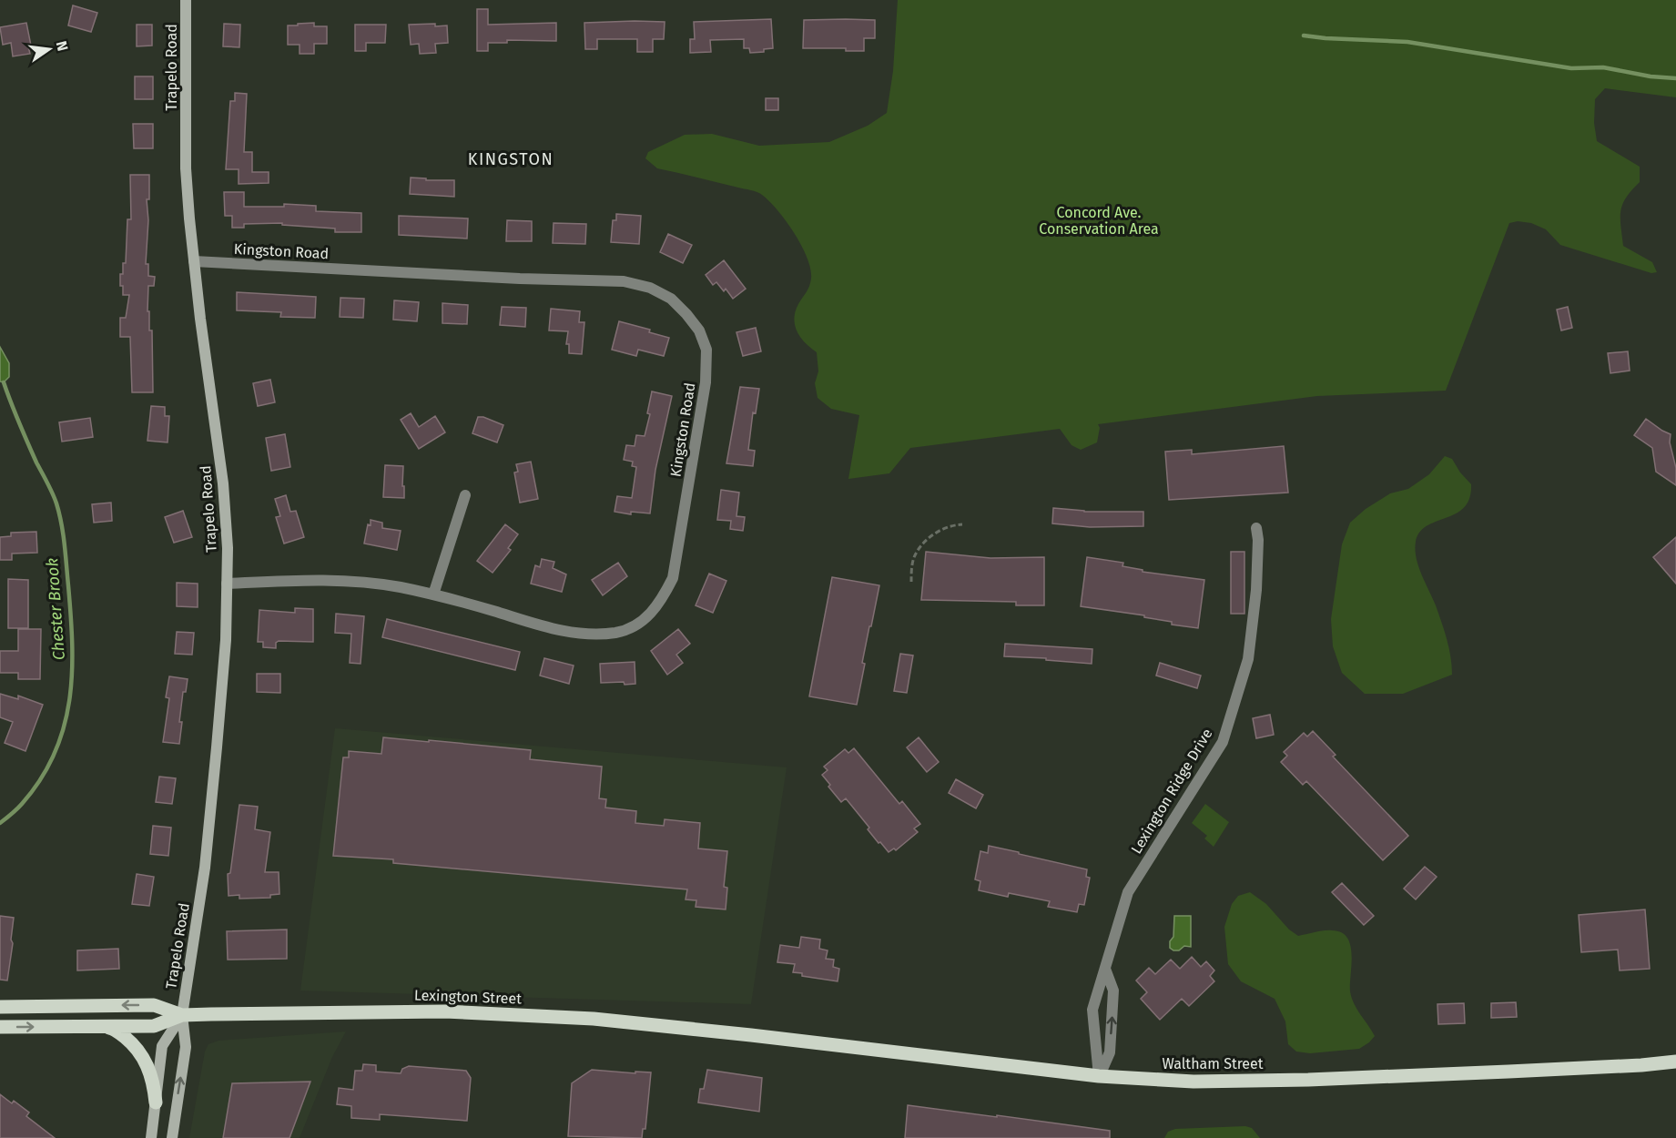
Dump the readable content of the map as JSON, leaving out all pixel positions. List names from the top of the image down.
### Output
{
  "streets": {
    "main road": ["Trapelo Road", "Lexington Street", "Waltham Street"],
    "street": ["Kingston Road", "Lexington Ridge Drive"]
  },
  "crossings": [
    ["Trapelo Road", "Kingston Road"],
    ["Trapelo Road", "Lexington Street"],
    ["Lexington Ridge Drive", "Waltham Street"],
    ["Lexington Street", "Waltham Street"]
  ],
  "districts": ["KINGSTON"],
  "water": ["Chester Brook"],
  "parks": ["Concord Ave. Conservation Area"],
  "north": "right"
}
